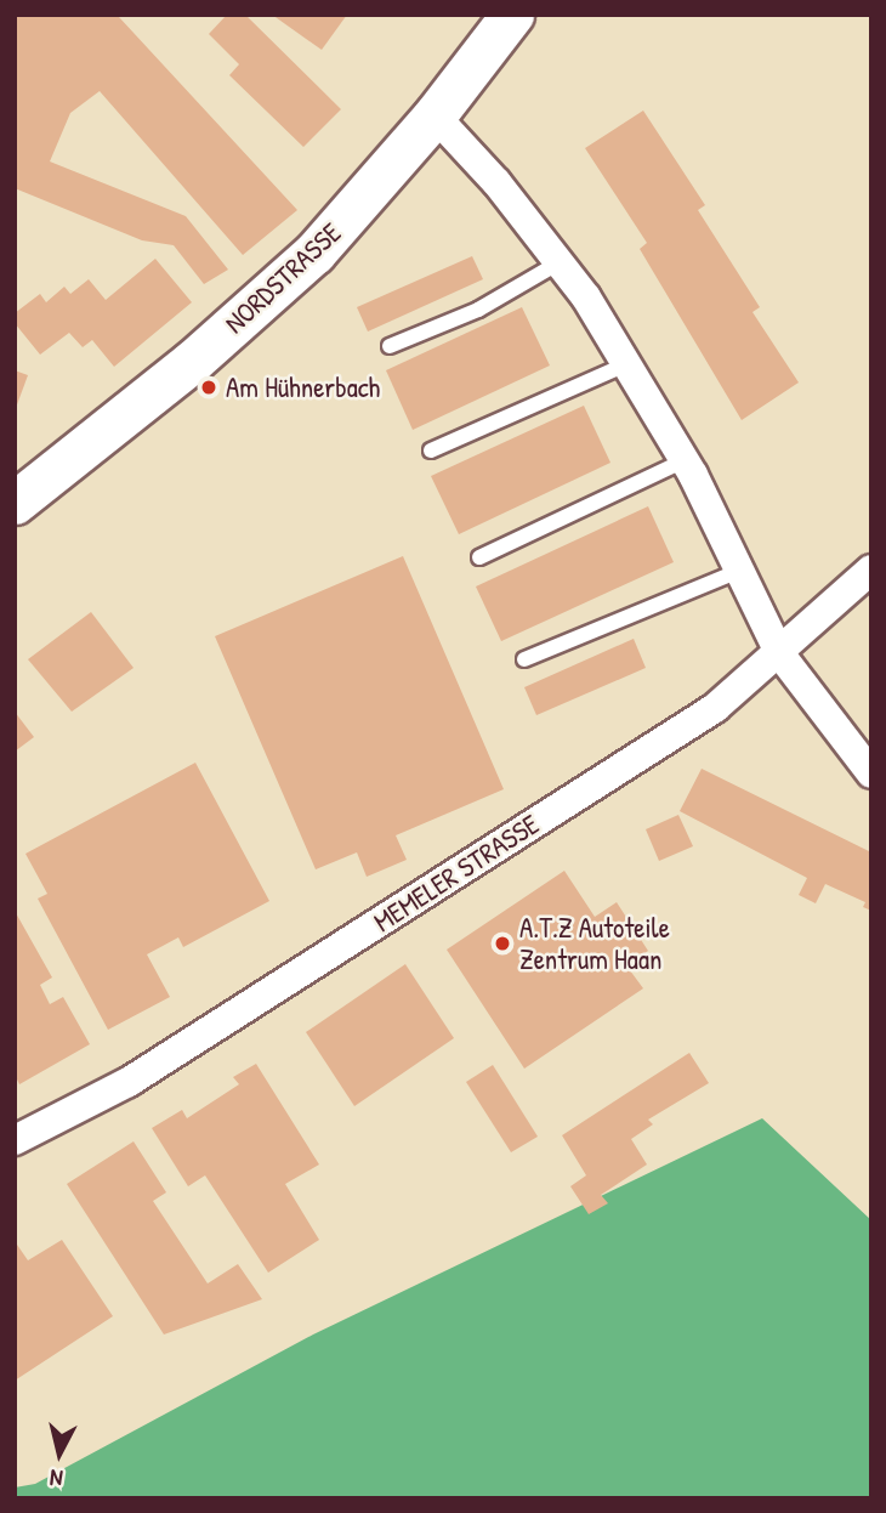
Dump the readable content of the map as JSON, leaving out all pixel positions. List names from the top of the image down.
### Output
{
  "streets": {
    "street": ["NORDSTRASSE", "MEMELER STRASSE"]
  },
  "places": ["Am Hühnerbach", "A.T.Z Autoteile Zentrum Haan"],
  "north": "bottom"
}
